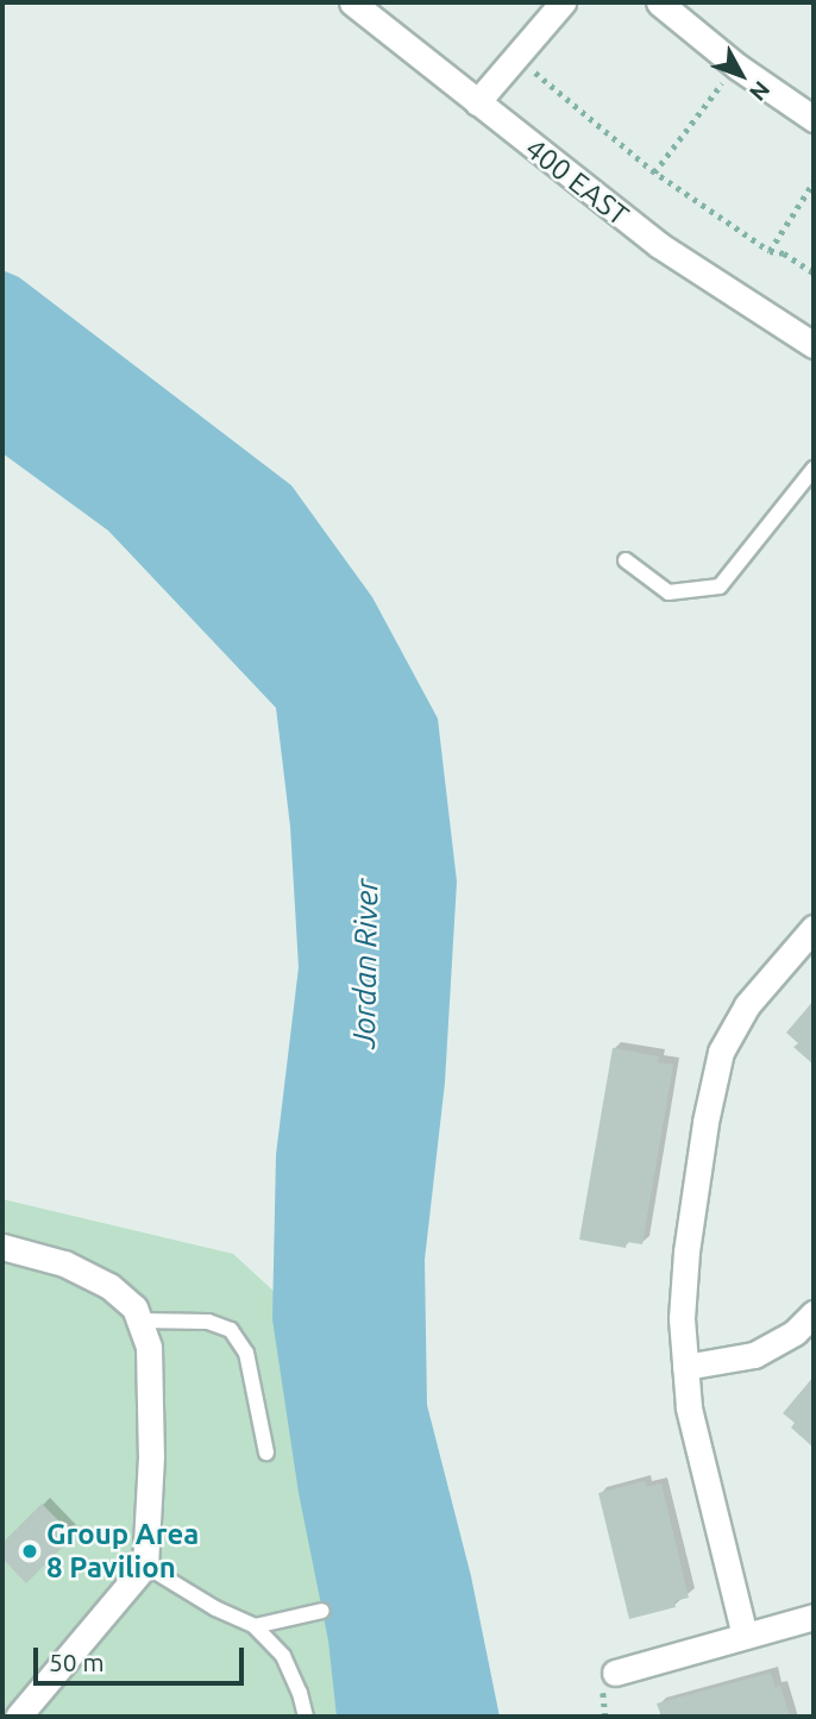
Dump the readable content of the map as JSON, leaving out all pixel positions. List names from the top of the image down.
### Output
{
  "streets": {
    "street": ["400 EAST"]
  },
  "water": ["Jordan River"],
  "places": ["Group Area 8 Pavilion"],
  "scale_bar": "50 m",
  "north": "bottom right"
}
